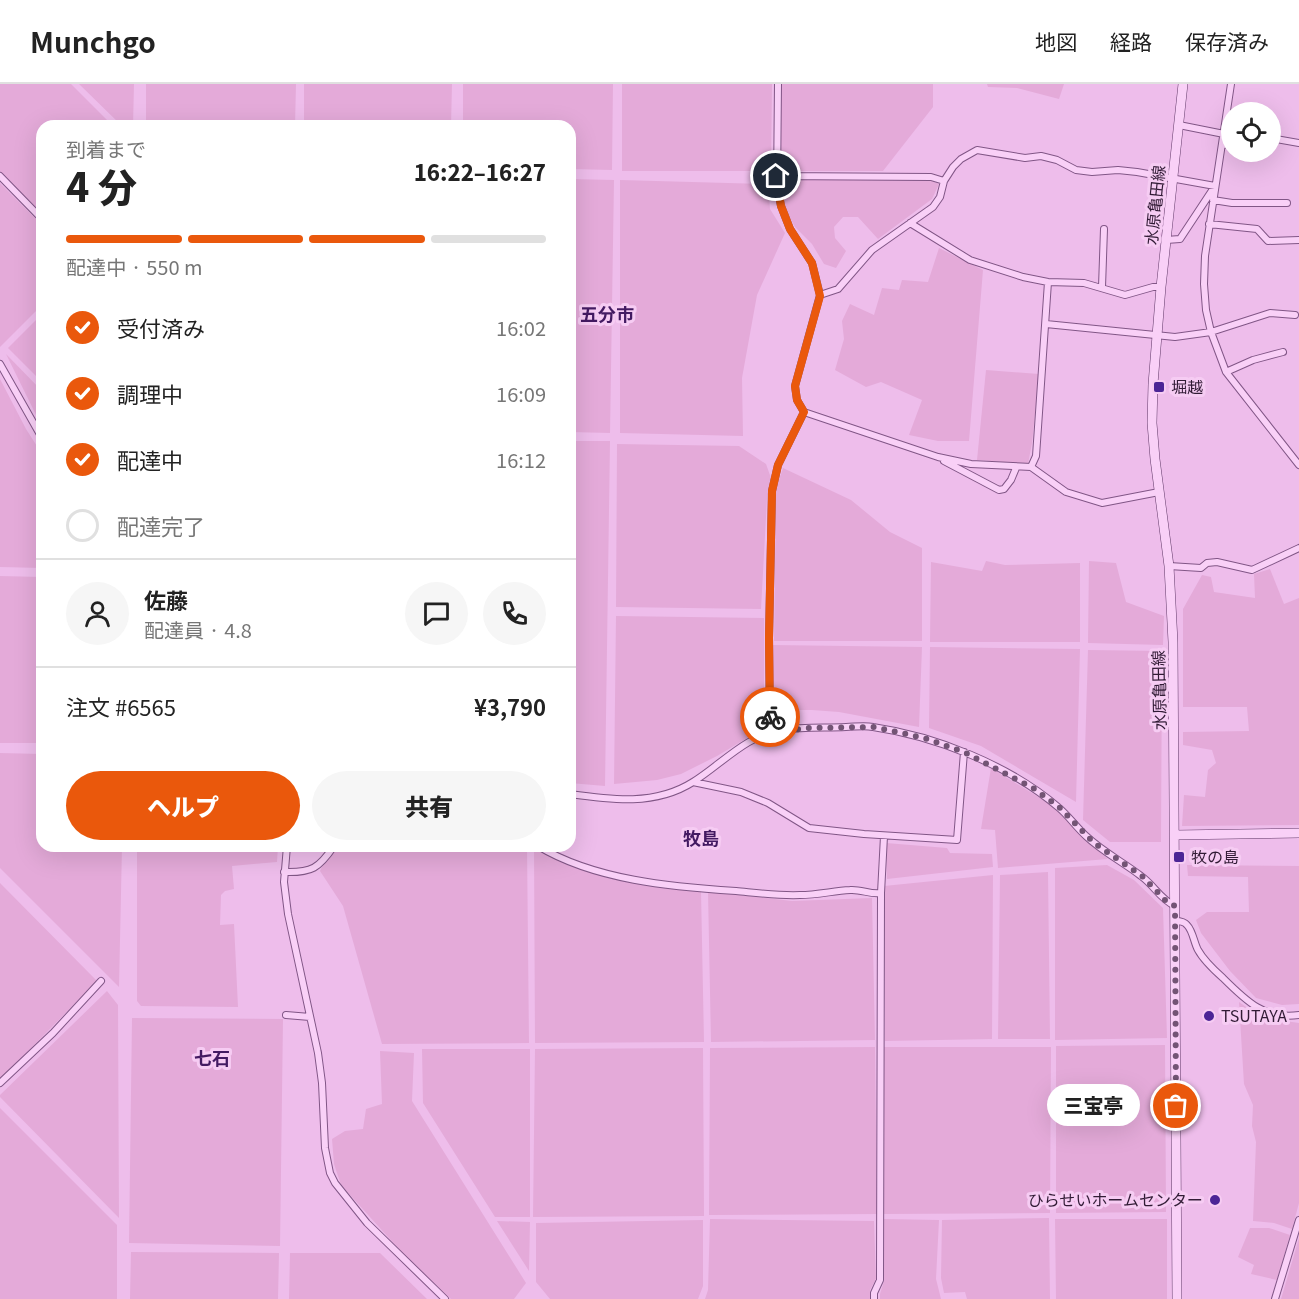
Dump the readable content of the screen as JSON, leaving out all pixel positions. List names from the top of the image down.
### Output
{
  "streets": {
    "main road": ["水原亀田線"]
  },
  "districts": ["五分市", "牧島", "七石"],
  "places": {
    "transit": ["堀越", "牧の島"],
    "other": ["TSUTAYA", "三宝亭", "ひらせいホームセンター"]
  },
  "page": {
    "header": "Munchgo",
    "nav": ["地図", "経路", "保存済み"],
    "heading": ["4 分", "到着まで", "16:22–16:27"],
    "panel": [
      "佐藤",
      "配達員 · 4.8",
      "注文 #6565",
      "¥3,790"
    ],
    "bar": "配達中 · 550 m",
    "list": [
      ["受付済み", "16:02"],
      ["調理中", "16:09"],
      ["配達中", "16:12"],
      "配達完了"
    ],
    "buttons": ["ヘルプ", "共有"],
    "bubble": "三宝亭"
  }
}
